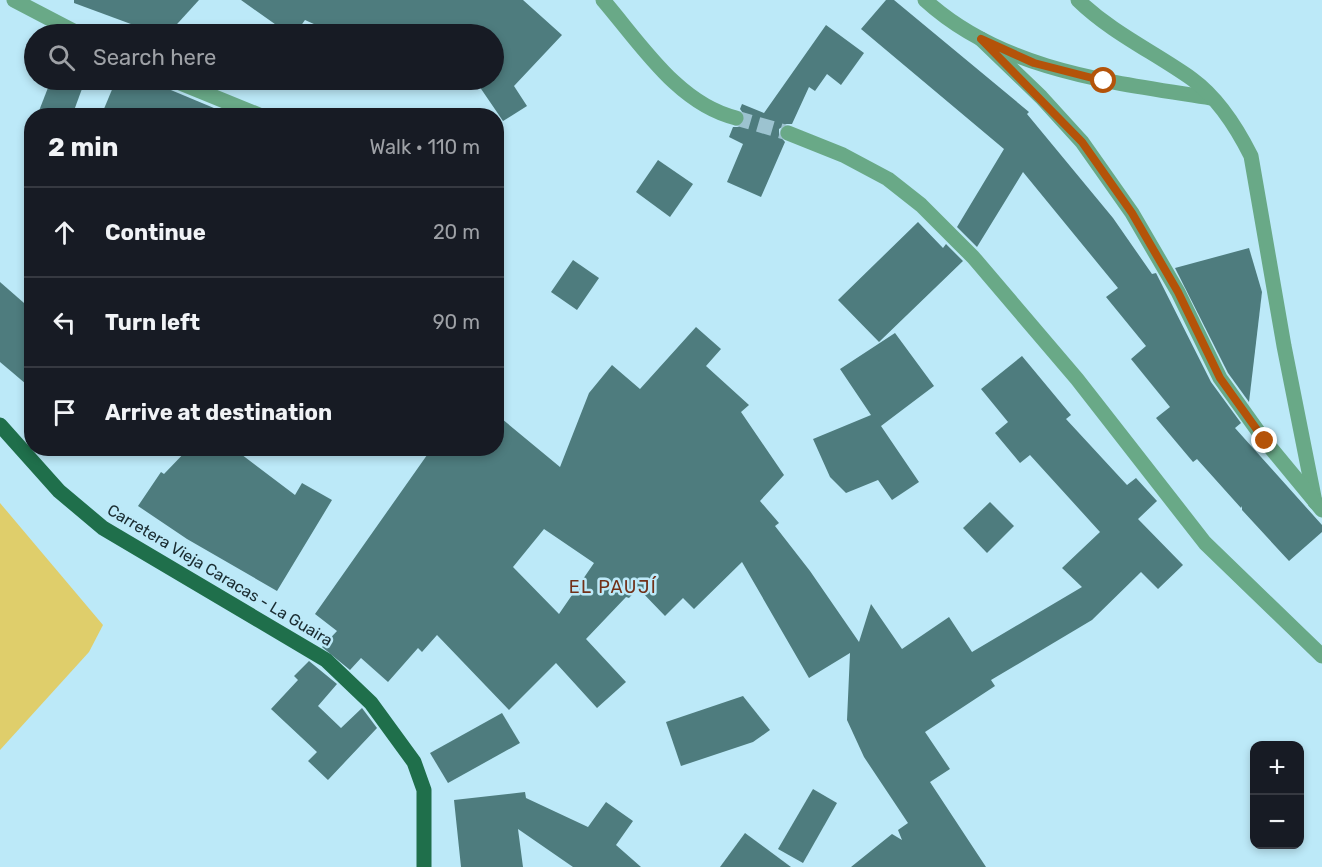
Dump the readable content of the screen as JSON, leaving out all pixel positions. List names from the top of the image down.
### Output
{
  "streets": {
    "main road": ["Carretera Vieja Caracas - La Guaira"]
  },
  "districts": ["EL PAUJÍ"],
  "page": {
    "search": "Search here",
    "heading": ["2 min", "Walk · 110 m"],
    "list": [
      ["Continue", "20 m"],
      ["Turn left", "90 m"],
      "Arrive at destination"
    ],
    "map_buttons": ["+", "−"]
  }
}
